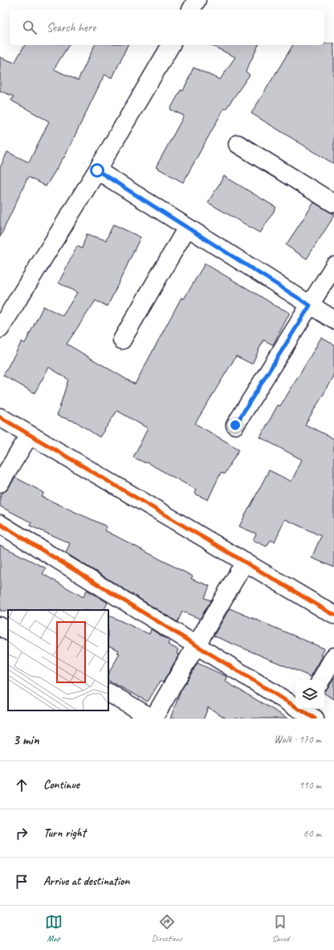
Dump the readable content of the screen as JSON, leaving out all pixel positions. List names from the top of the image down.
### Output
{
  "page": {
    "search": "Search here",
    "heading": ["3 min", "Walk · 170 m"],
    "list": [
      ["Continue", "110 m"],
      ["Turn right", "60 m"],
      "Arrive at destination"
    ],
    "nav": ["Map", "Directions", "Saved"]
  }
}
